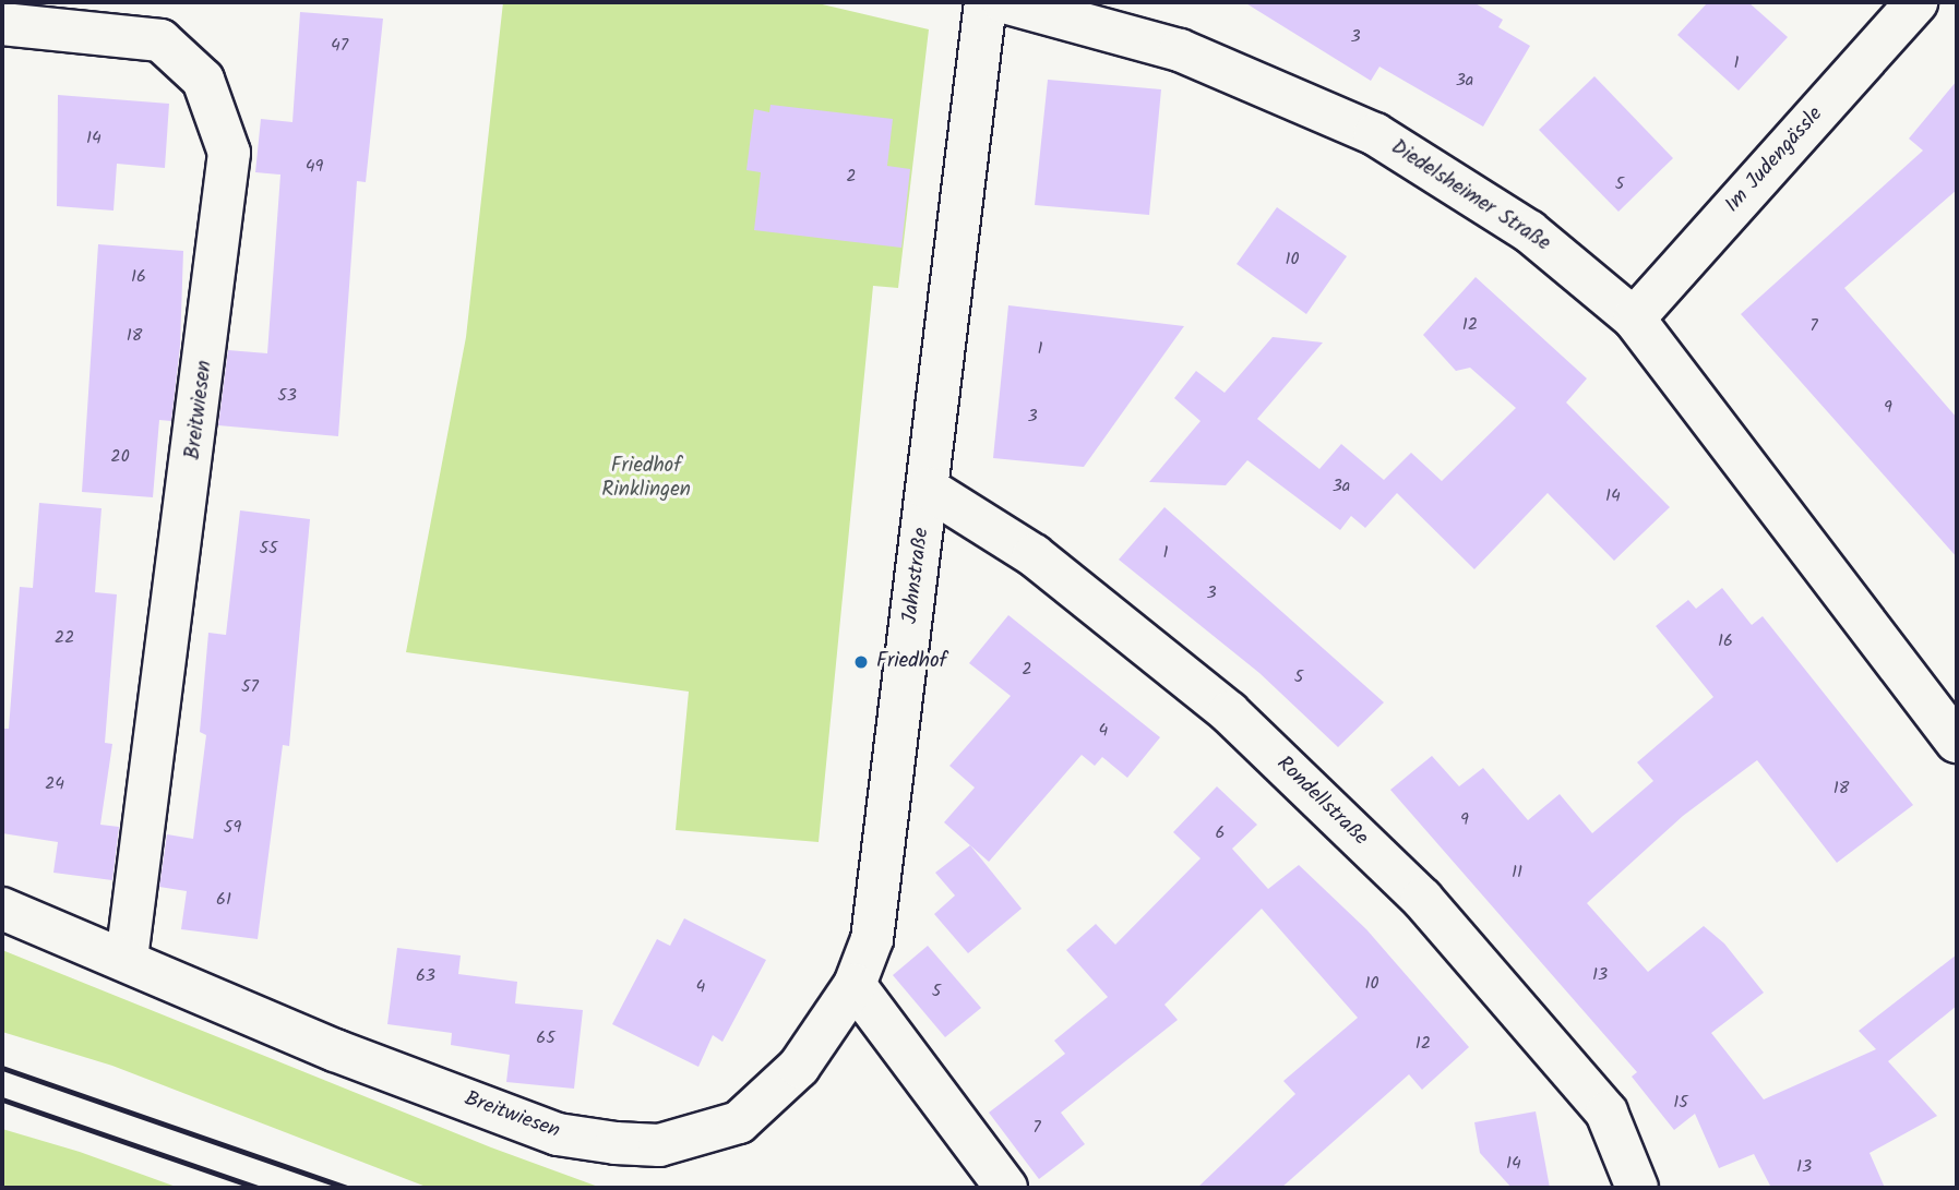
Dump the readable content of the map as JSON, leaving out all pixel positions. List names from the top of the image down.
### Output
{
  "streets": {
    "street": [
      "Im Judengässle",
      "Diedelsheimer Straße",
      "Breitwiesen",
      "Jahnstraße",
      "Rondellstraße"
    ]
  },
  "crossings": [
    ["Im Judengässle", "Diedelsheimer Straße"],
    ["Breitwiesen", "Jahnstraße"],
    ["Jahnstraße", "Rondellstraße"]
  ],
  "parks": ["Friedhof Rinklingen"],
  "places": ["Friedhof"],
  "house_numbers": [
    "3",
    "47",
    "1",
    "3a",
    "14",
    "49",
    "2",
    "5",
    "10",
    "16",
    "12",
    "7",
    "18",
    "1",
    "53",
    "9",
    "3",
    "20",
    "3a",
    "14",
    "55",
    "1",
    "3",
    "22",
    "16",
    "2",
    "5",
    "57",
    "4",
    "24",
    "18",
    "9",
    "59",
    "6",
    "11",
    "61",
    "13",
    "63",
    "10",
    "4",
    "5",
    "65",
    "12",
    "15",
    "7",
    "14",
    "13"
  ]
}
